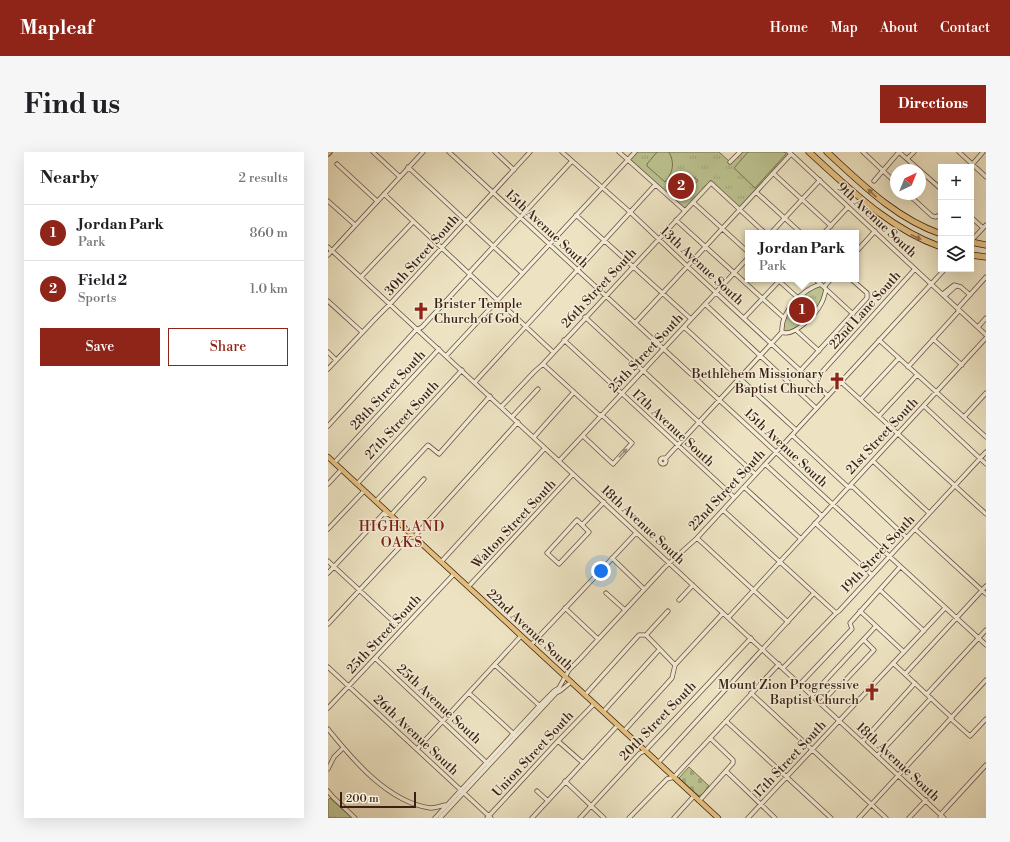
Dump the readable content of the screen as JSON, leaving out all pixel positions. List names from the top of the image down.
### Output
{
  "streets": {
    "main road": ["22nd Avenue South"],
    "street": [
      "9th Avenue South",
      "15th Avenue South",
      "30th Street South",
      "13th Avenue South",
      "26th Street South",
      "22nd Lane South",
      "25th Street South",
      "28th Street South",
      "27th Street South",
      "17th Avenue South",
      "21st Street South",
      "22nd Street South",
      "Walton Street South",
      "18th Avenue South",
      "19th Street South",
      "25th Avenue South",
      "20th Street South",
      "26th Avenue South",
      "Union Street South",
      "17th Street South"
    ]
  },
  "crossings": [
    ["9th Avenue South", "22nd Lane South"],
    ["9th Avenue South", "22nd Street South"],
    ["15th Avenue South", "30th Street South"],
    ["15th Avenue South", "26th Street South"],
    ["15th Avenue South", "25th Street South"],
    ["15th Avenue South", "28th Street South"],
    ["15th Avenue South", "21st Street South"],
    ["15th Avenue South", "22nd Street South"],
    ["15th Avenue South", "19th Street South"],
    ["15th Avenue South", "17th Street South"],
    ["30th Street South", "18th Avenue South"],
    ["13th Avenue South", "26th Street South"],
    ["13th Avenue South", "22nd Lane South"],
    ["13th Avenue South", "25th Street South"],
    ["13th Avenue South", "28th Street South"],
    ["13th Avenue South", "22nd Street South"],
    ["26th Street South", "17th Avenue South"],
    ["26th Street South", "18th Avenue South"],
    ["25th Street South", "17th Avenue South"],
    ["25th Street South", "18th Avenue South"],
    ["25th Street South", "22nd Avenue South"],
    ["25th Street South", "25th Avenue South"],
    ["25th Street South", "26th Avenue South"],
    ["28th Street South", "18th Avenue South"],
    ["28th Street South", "22nd Avenue South"],
    ["27th Street South", "18th Avenue South"],
    ["27th Street South", "22nd Avenue South"],
    ["17th Avenue South", "22nd Street South"],
    ["21st Street South", "18th Avenue South"],
    ["22nd Street South", "18th Avenue South"],
    ["22nd Street South", "22nd Avenue South"],
    ["22nd Street South", "25th Avenue South"],
    ["22nd Street South", "26th Avenue South"],
    ["Walton Street South", "18th Avenue South"],
    ["Walton Street South", "22nd Avenue South"],
    ["18th Avenue South", "19th Street South"],
    ["18th Avenue South", "20th Street South"],
    ["18th Avenue South", "17th Street South"],
    ["22nd Avenue South", "20th Street South"],
    ["22nd Avenue South", "Union Street South"],
    ["26th Avenue South", "Union Street South"]
  ],
  "districts": ["HIGHLAND OAKS"],
  "places": {
    "church": ["Brister Temple Church of God", "Bethlehem Missionary Baptist Church", "Mount Zion Progressive Baptist Church"]
  },
  "scale_bar": "200 m",
  "north": "top right",
  "page": {
    "header": "Mapleaf",
    "nav": [
      "Home",
      "Map",
      "About",
      "Contact"
    ],
    "buttons": [
      "Directions",
      ["Save", "Share"]
    ],
    "title": "Find us",
    "heading": ["Nearby", "2 results"],
    "map_buttons": ["+", "−"],
    "pins": ["2", "1"],
    "list": [
      {
        "mark": "1",
        "name": "Jordan Park",
        "note": "Park",
        "value": "860 m"
      },
      {
        "mark": "2",
        "name": "Field 2",
        "note": "Sports",
        "value": "1.0 km"
      }
    ],
    "popup": ["Jordan Park", "Park"],
    "scale": "200 m"
  }
}
